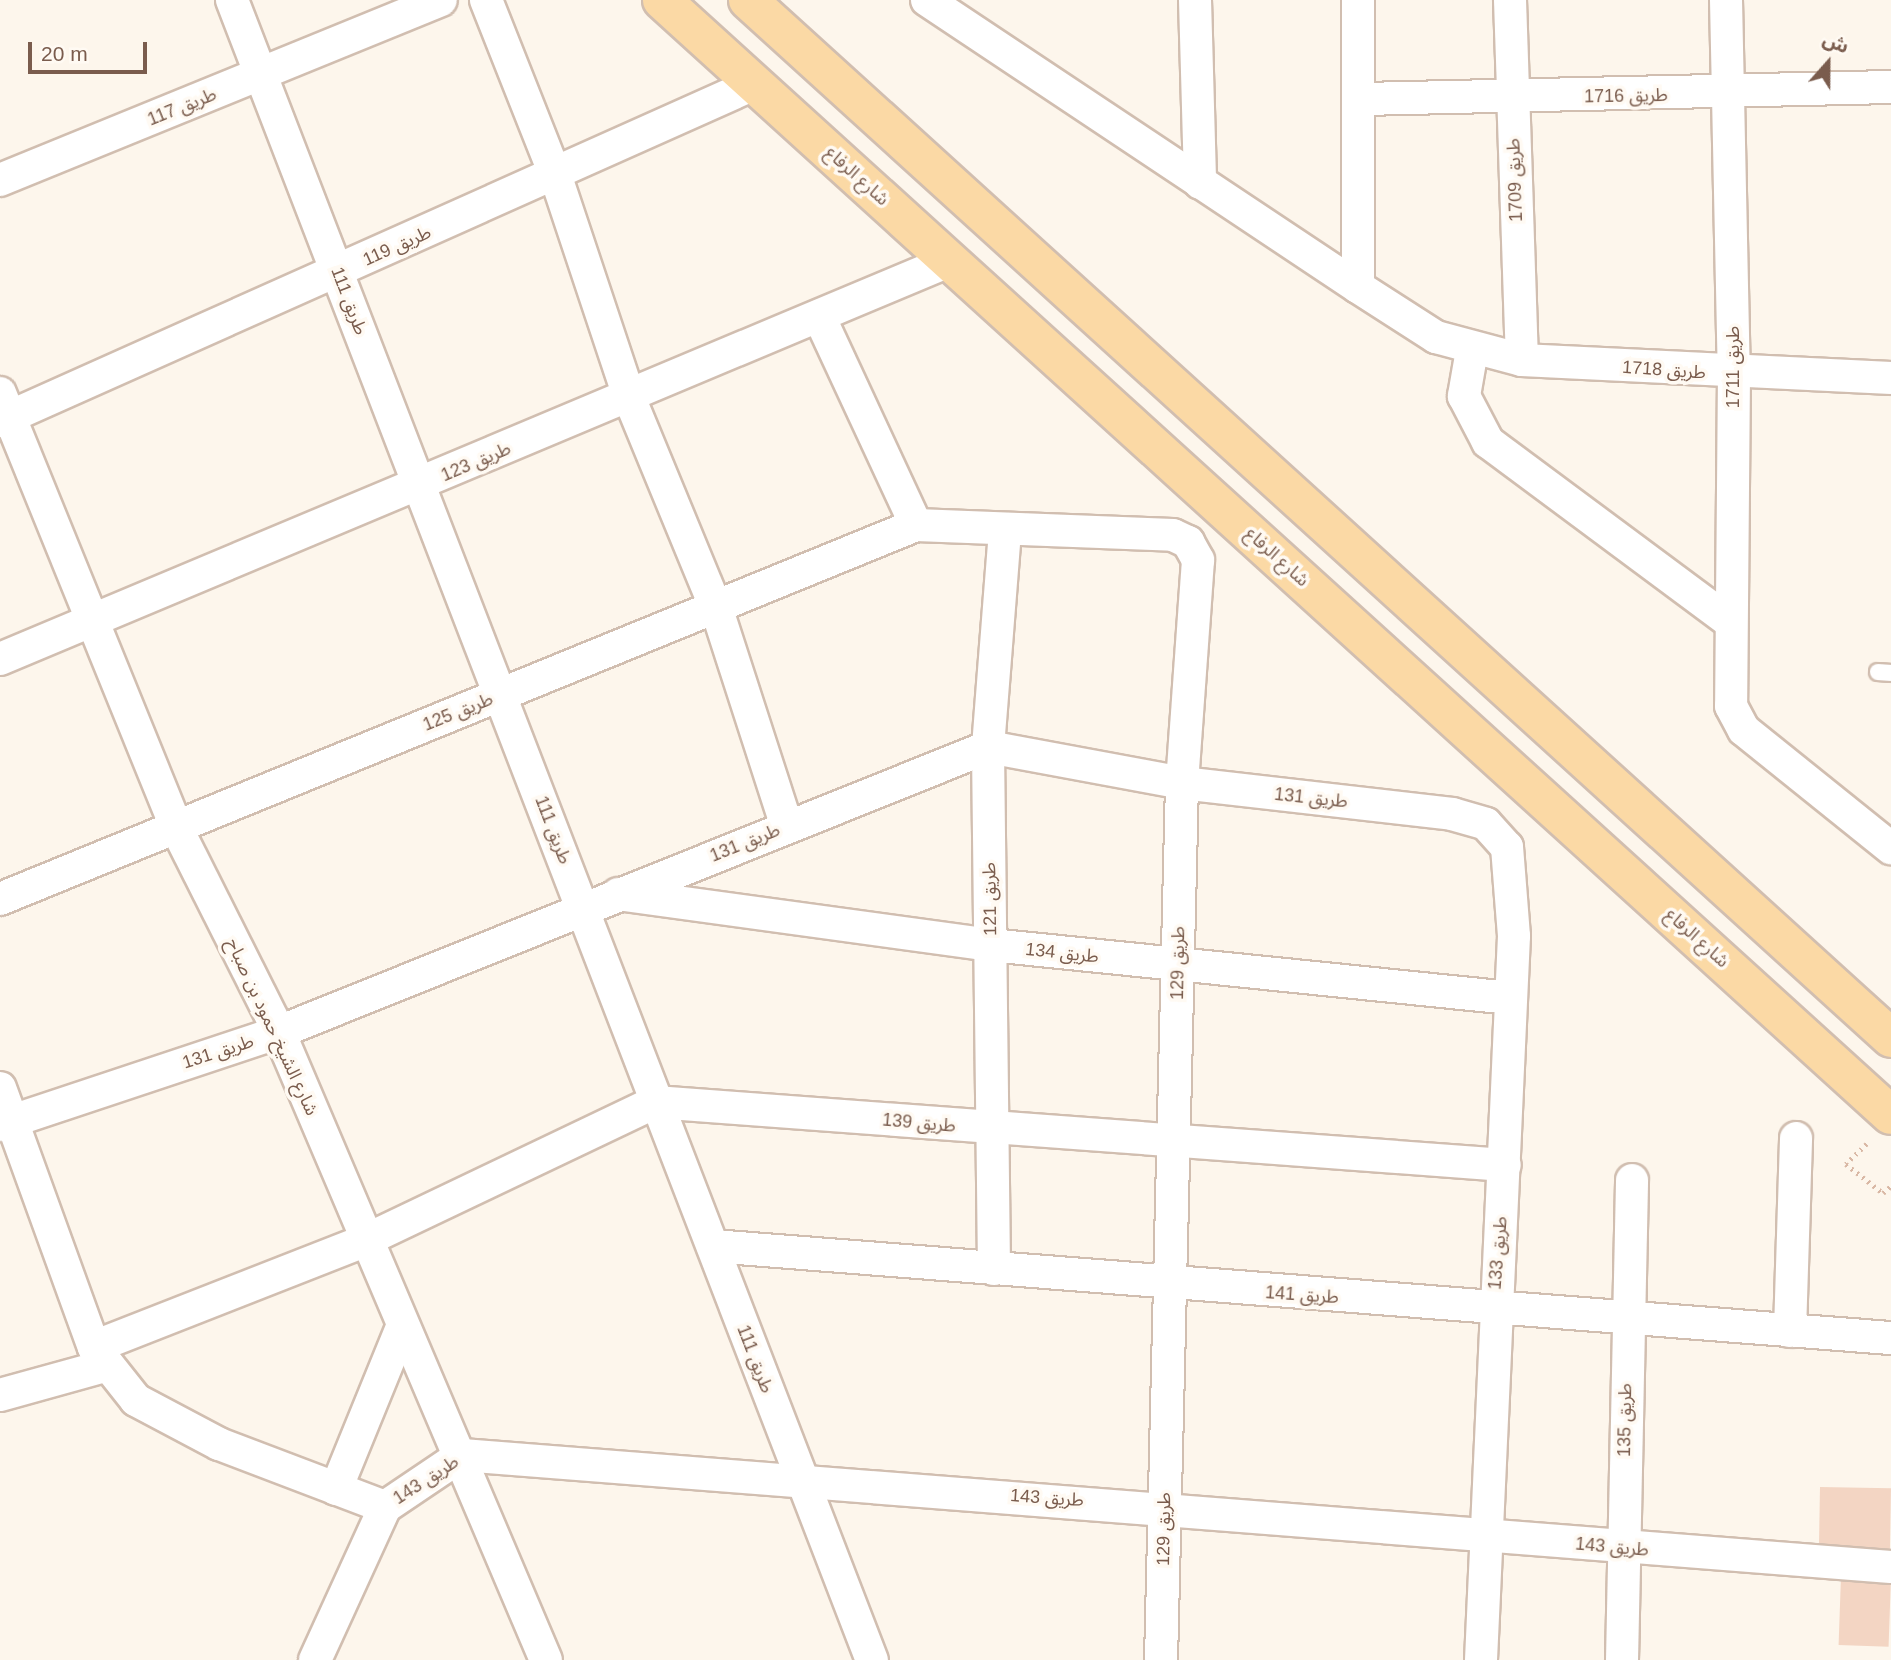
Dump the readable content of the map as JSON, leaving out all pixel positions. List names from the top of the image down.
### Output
{
  "streets": {
    "main road": ["شارع الرفاع"],
    "street": [
      "طريق 1716",
      "طريق 117",
      "طريق 1709",
      "طريق 119",
      "طريق 111",
      "طريق 1711",
      "طريق 1718",
      "طريق 123",
      "طريق 125",
      "طريق 131",
      "طريق 121",
      "طريق 134",
      "طريق 129",
      "شارع الشيخ حمود بن صباح",
      "طريق 139",
      "طريق 133",
      "طريق 141",
      "طريق 135",
      "طريق 143"
    ]
  },
  "crossings": [
    ["طريق 1716", "طريق 1709"],
    ["طريق 1716", "طريق 1711"],
    ["طريق 117", "طريق 111"],
    ["شارع الرفاع", "طريق 119"],
    ["شارع الرفاع", "طريق 123"],
    ["طريق 1709", "طريق 1718"],
    ["طريق 119", "طريق 111"],
    ["طريق 119", "شارع الشيخ حمود بن صباح"],
    ["طريق 111", "طريق 123"],
    ["طريق 111", "طريق 125"],
    ["طريق 111", "طريق 131"],
    ["طريق 111", "طريق 139"],
    ["طريق 111", "طريق 141"],
    ["طريق 111", "طريق 143"],
    ["طريق 1711", "طريق 1718"],
    ["طريق 123", "شارع الشيخ حمود بن صباح"],
    ["طريق 125", "طريق 129"],
    ["طريق 125", "شارع الشيخ حمود بن صباح"],
    ["طريق 131", "طريق 121"],
    ["طريق 131", "طريق 134"],
    ["طريق 131", "طريق 129"],
    ["طريق 131", "شارع الشيخ حمود بن صباح"],
    ["طريق 131", "طريق 133"],
    ["طريق 121", "طريق 134"],
    ["طريق 121", "طريق 129"],
    ["طريق 121", "طريق 139"],
    ["طريق 121", "طريق 141"],
    ["طريق 134", "طريق 129"],
    ["طريق 134", "طريق 133"],
    ["طريق 129", "طريق 139"],
    ["طريق 129", "طريق 141"],
    ["طريق 129", "طريق 143"],
    ["شارع الشيخ حمود بن صباح", "طريق 143"],
    ["طريق 139", "طريق 133"],
    ["طريق 133", "طريق 141"],
    ["طريق 133", "طريق 143"],
    ["طريق 141", "طريق 135"],
    ["طريق 135", "طريق 143"]
  ],
  "scale_bar": "20 m",
  "north": "top"
}
